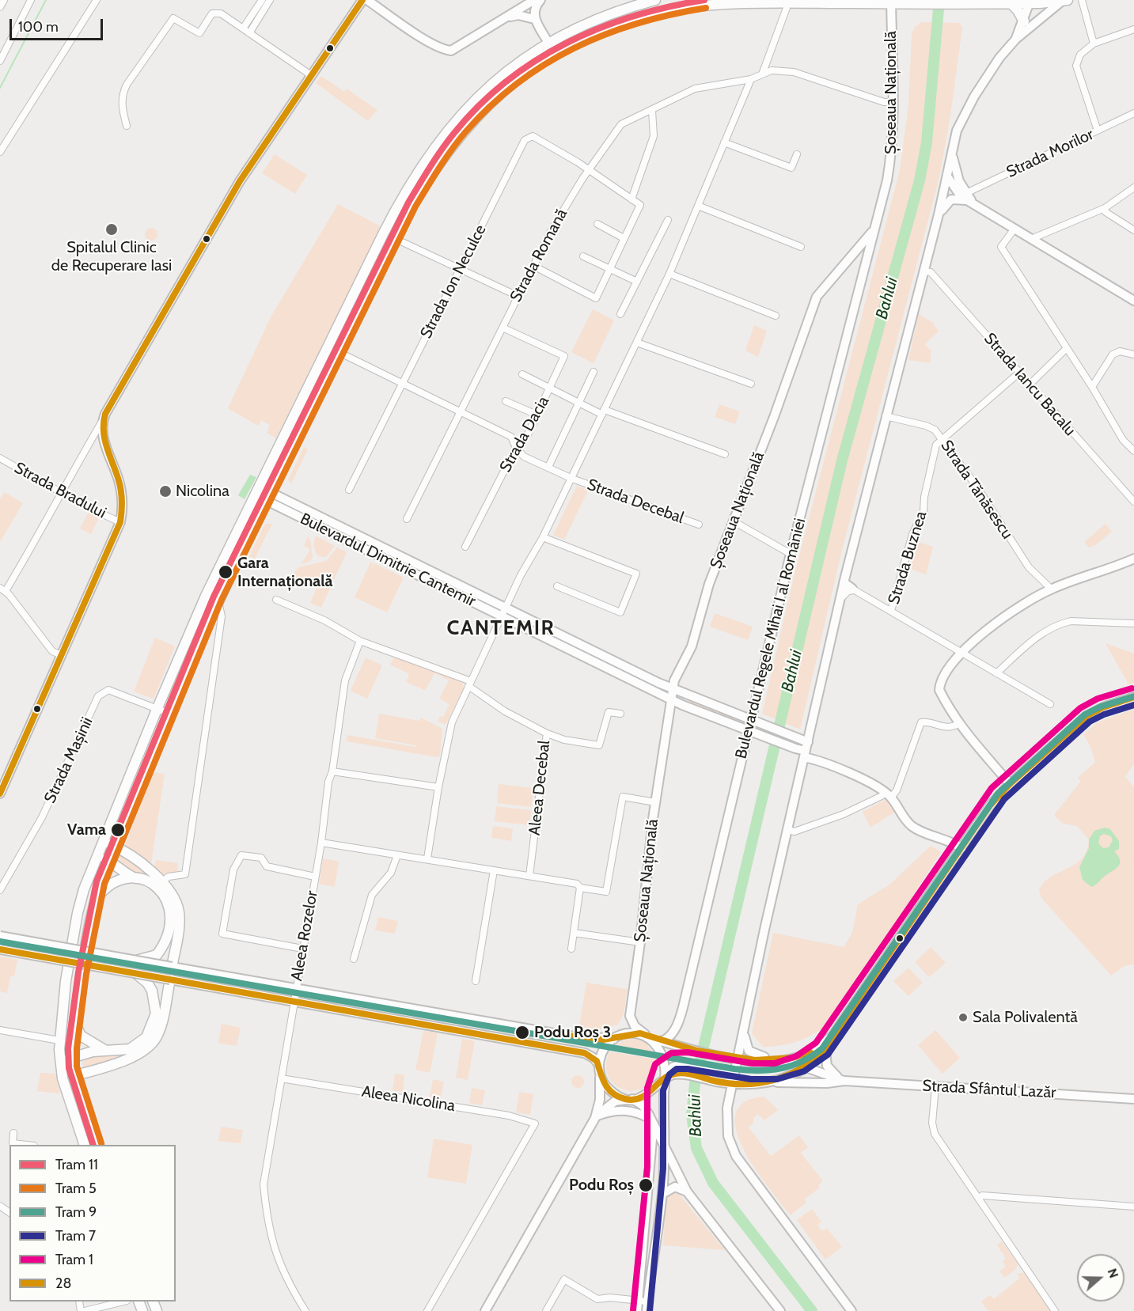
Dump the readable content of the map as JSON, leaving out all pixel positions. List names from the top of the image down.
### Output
{
  "streets": {
    "main road": [
      "Șoseaua Națională",
      "Strada Bradului",
      "Bulevardul Dimitrie Cantemir",
      "Bulevardul Regele Mihai I al României",
      "Strada Sfântul Lazăr"
    ],
    "street": [
      "Strada Morilor",
      "Strada Romană",
      "Strada Ion Neculce",
      "Strada Iancu Bacalu",
      "Strada Dacia",
      "Strada Tănăsescu",
      "Strada Decebal",
      "Strada Buznea",
      "Strada Mașinii",
      "Aleea Decebal",
      "Aleea Rozelor",
      "Aleea Nicolina"
    ]
  },
  "crossings": [
    ["Șoseaua Națională", "Bulevardul Dimitrie Cantemir"],
    ["Șoseaua Națională", "Bulevardul Regele Mihai I al României"],
    ["Strada Romană", "Strada Ion Neculce"],
    ["Strada Romană", "Strada Dacia"],
    ["Strada Romană", "Strada Decebal"],
    ["Strada Iancu Bacalu", "Strada Buznea"],
    ["Strada Tănăsescu", "Strada Buznea"],
    ["Strada Decebal", "Bulevardul Dimitrie Cantemir"],
    ["Bulevardul Dimitrie Cantemir", "Bulevardul Regele Mihai I al României"],
    ["Aleea Decebal", "Aleea Rozelor"],
    ["Aleea Rozelor", "Aleea Nicolina"]
  ],
  "districts": ["CANTEMIR"],
  "water": ["Bahlui"],
  "places": [
    "Spitalul Clinic de Recuperare Iasi",
    "Nicolina",
    "Gara Internațională",
    "Vama",
    "Sala Polivalentă",
    "Podu Roș 3",
    "Podu Roș"
  ],
  "lines": [
    "tram line 11",
    "transit line 28",
    "tram line 5",
    "tram line 1",
    "tram line 9",
    "tram line 7"
  ],
  "legend": [
    "Tram 11",
    "Tram 5",
    "Tram 9",
    "Tram 7",
    "Tram 1",
    "28"
  ],
  "scale_bar": "100 m",
  "north": "right"
}
